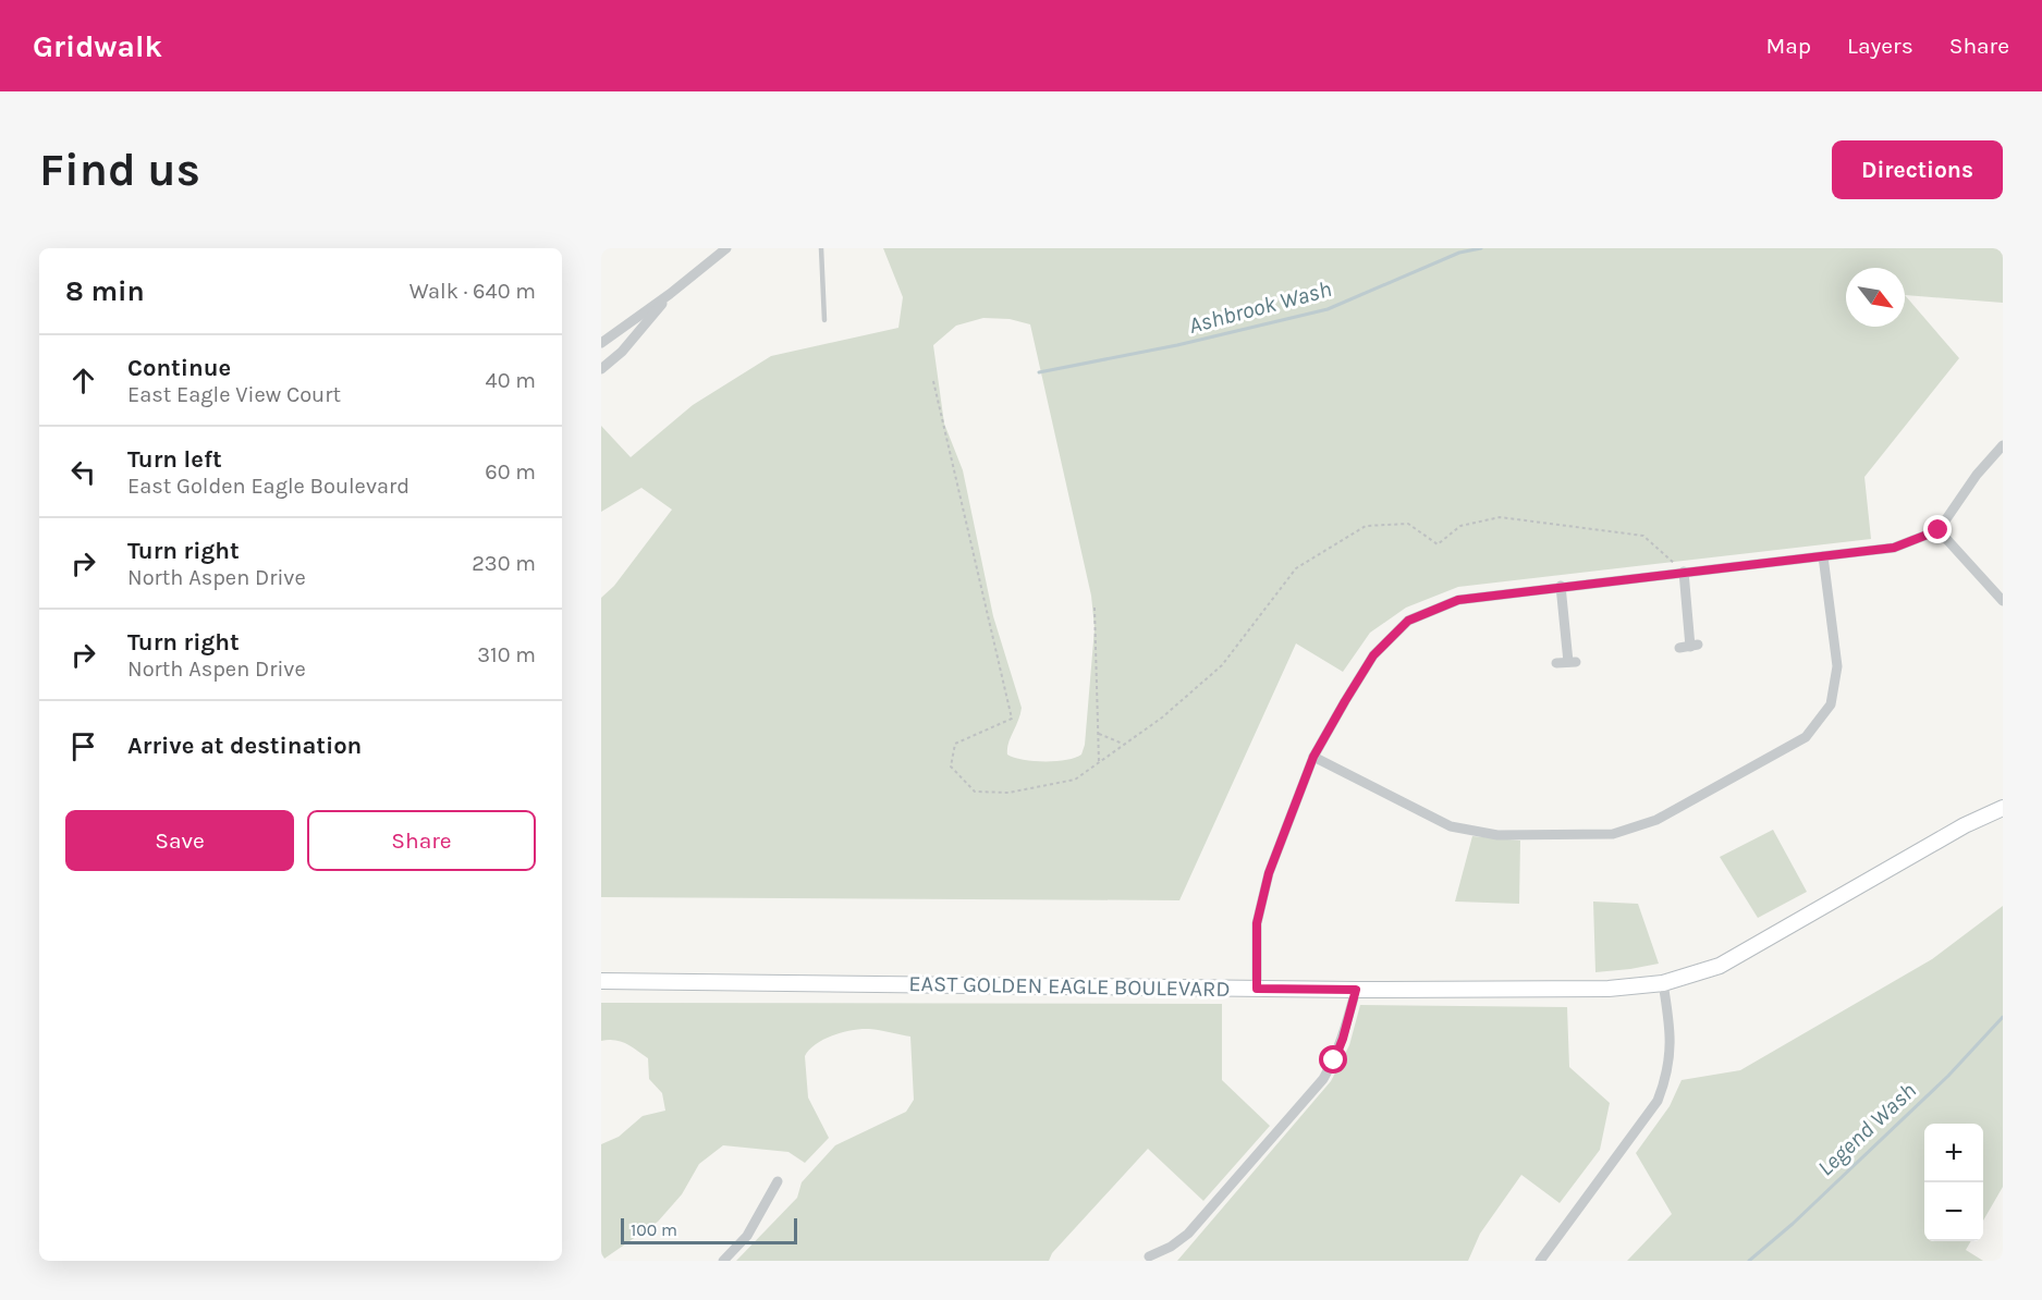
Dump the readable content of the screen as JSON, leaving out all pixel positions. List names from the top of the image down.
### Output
{
  "streets": {
    "street": ["EAST GOLDEN EAGLE BOULEVARD"]
  },
  "water": ["Ashbrook Wash", "Legend Wash"],
  "scale_bar": "100 m",
  "north": "bottom right",
  "page": {
    "header": "Gridwalk",
    "nav": ["Map", "Layers", "Share"],
    "buttons": [
      "Directions",
      ["Save", "Share"]
    ],
    "title": "Find us",
    "heading": ["8 min", "Walk · 640 m"],
    "list": [
      ["Continue", "East Eagle View Court", "40 m"],
      ["Turn left", "East Golden Eagle Boulevard", "60 m"],
      ["Turn right", "North Aspen Drive", "230 m"],
      ["Turn right", "North Aspen Drive", "310 m"],
      "Arrive at destination"
    ],
    "map_buttons": ["+", "−"],
    "scale": "100 m"
  }
}
